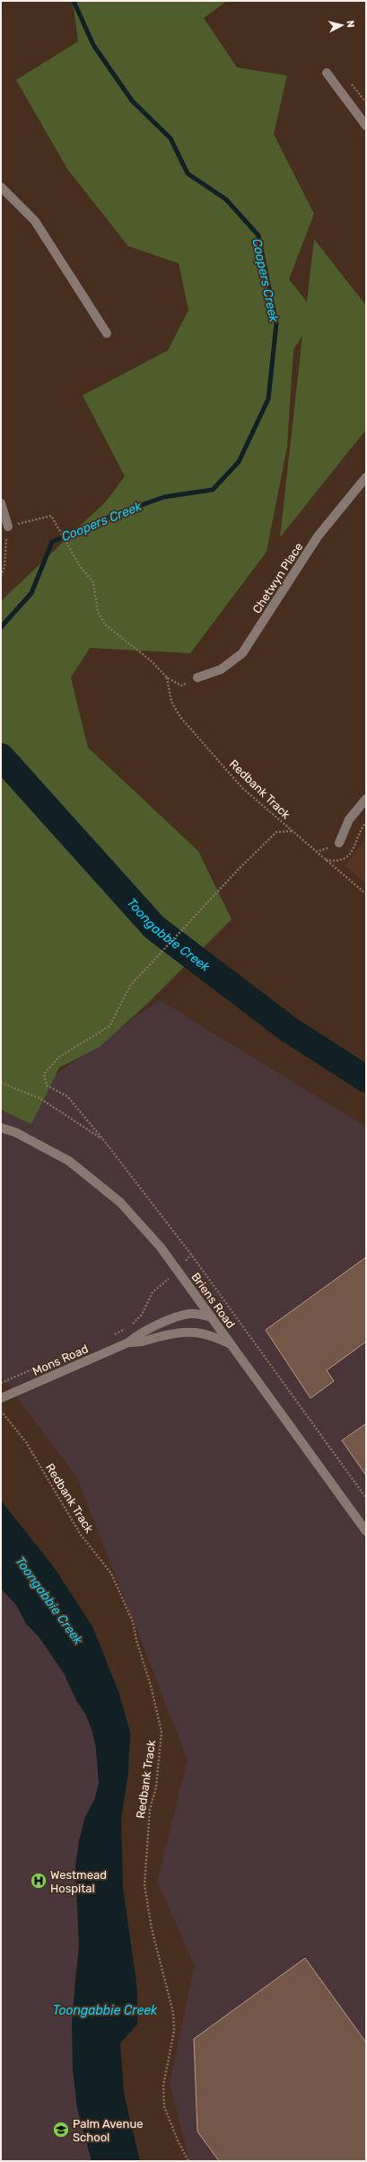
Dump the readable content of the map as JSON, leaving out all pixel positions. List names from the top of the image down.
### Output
{
  "streets": {
    "street": ["Chetwyn Place", "Briens Road", "Mons Road"],
    "path": ["Redbank Track"]
  },
  "crossings": [
    ["Briens Road", "Mons Road"]
  ],
  "water": ["Coopers Creek", "Toongabbie Creek"],
  "places": {
    "hospital": ["Westmead Hospital"],
    "school or university": ["Palm Avenue School"]
  },
  "north": "right"
}
